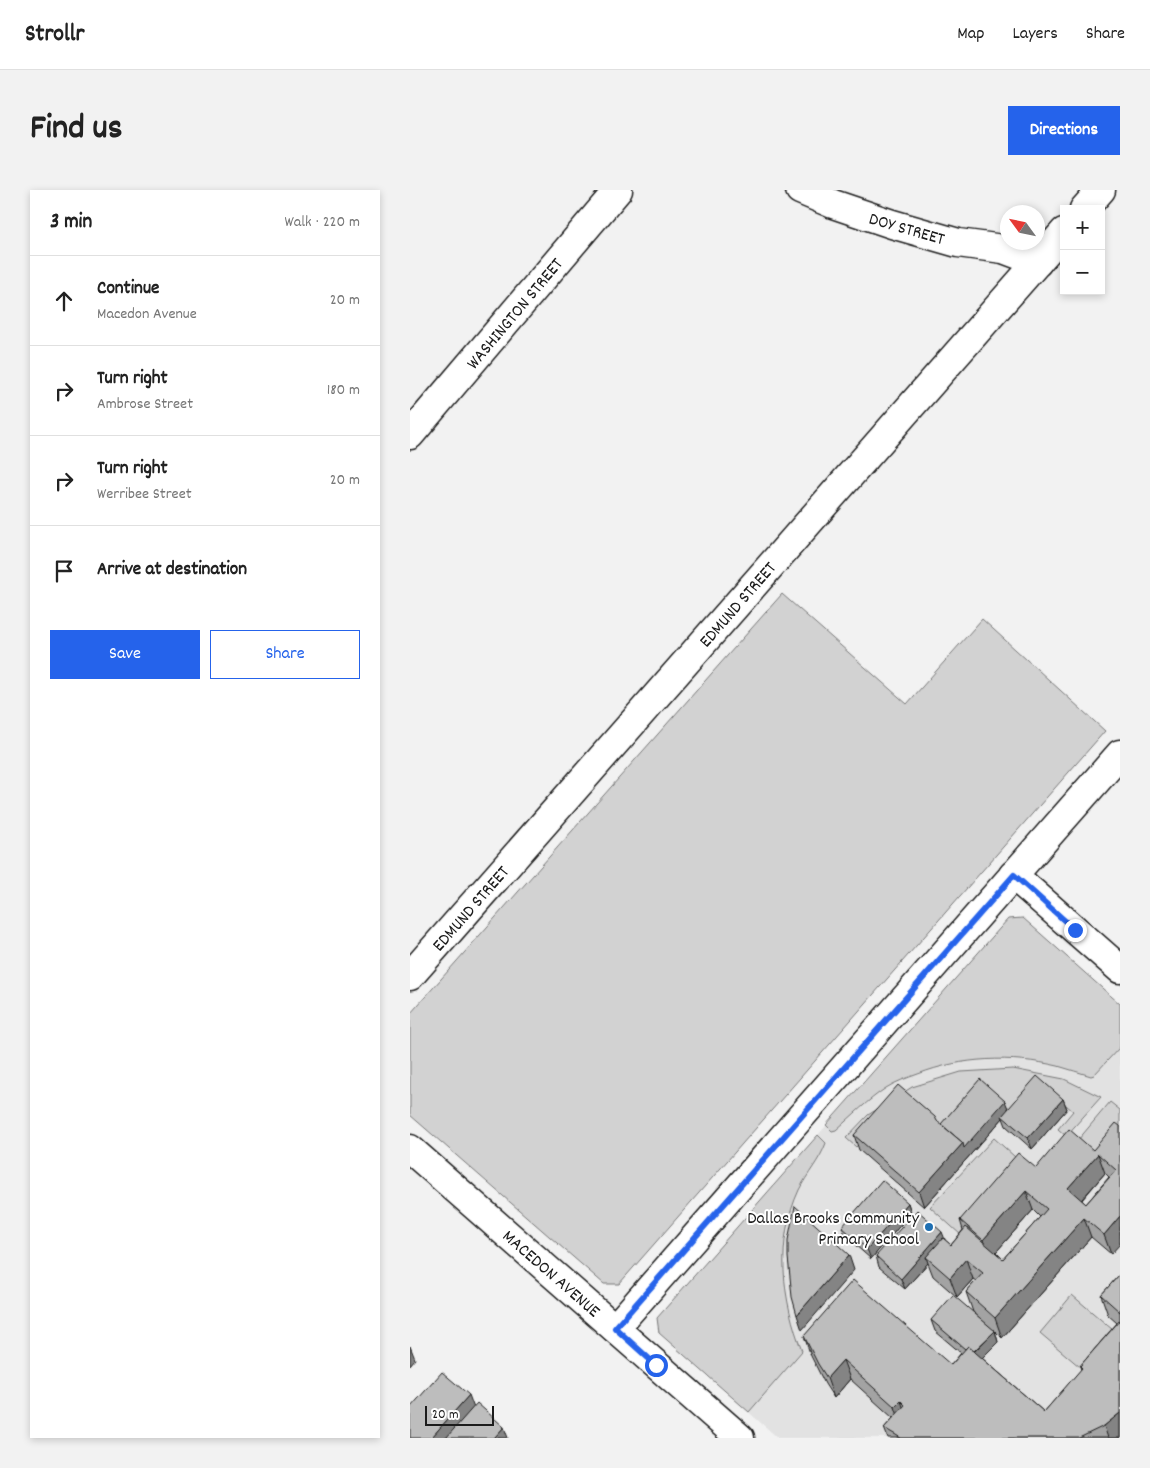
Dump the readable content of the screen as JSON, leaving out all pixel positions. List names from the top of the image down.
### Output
{
  "streets": {
    "street": [
      "DOY STREET",
      "WASHINGTON STREET",
      "EDMUND STREET",
      "MACEDON AVENUE"
    ]
  },
  "crossings": [
    ["DOY STREET", "EDMUND STREET"]
  ],
  "places": ["Dallas Brooks Community Primary School"],
  "scale_bar": "20 m",
  "north": "top left",
  "page": {
    "header": "Strollr",
    "nav": ["Map", "Layers", "Share"],
    "title": "Find us",
    "buttons": [
      "Directions",
      ["Save", "Share"]
    ],
    "heading": ["3 min", "Walk · 220 m"],
    "map_buttons": ["+", "−"],
    "list": [
      ["Continue", "Macedon Avenue", "20 m"],
      ["Turn right", "Ambrose Street", "180 m"],
      ["Turn right", "Werribee Street", "20 m"],
      "Arrive at destination"
    ],
    "scale": "20 m"
  }
}
